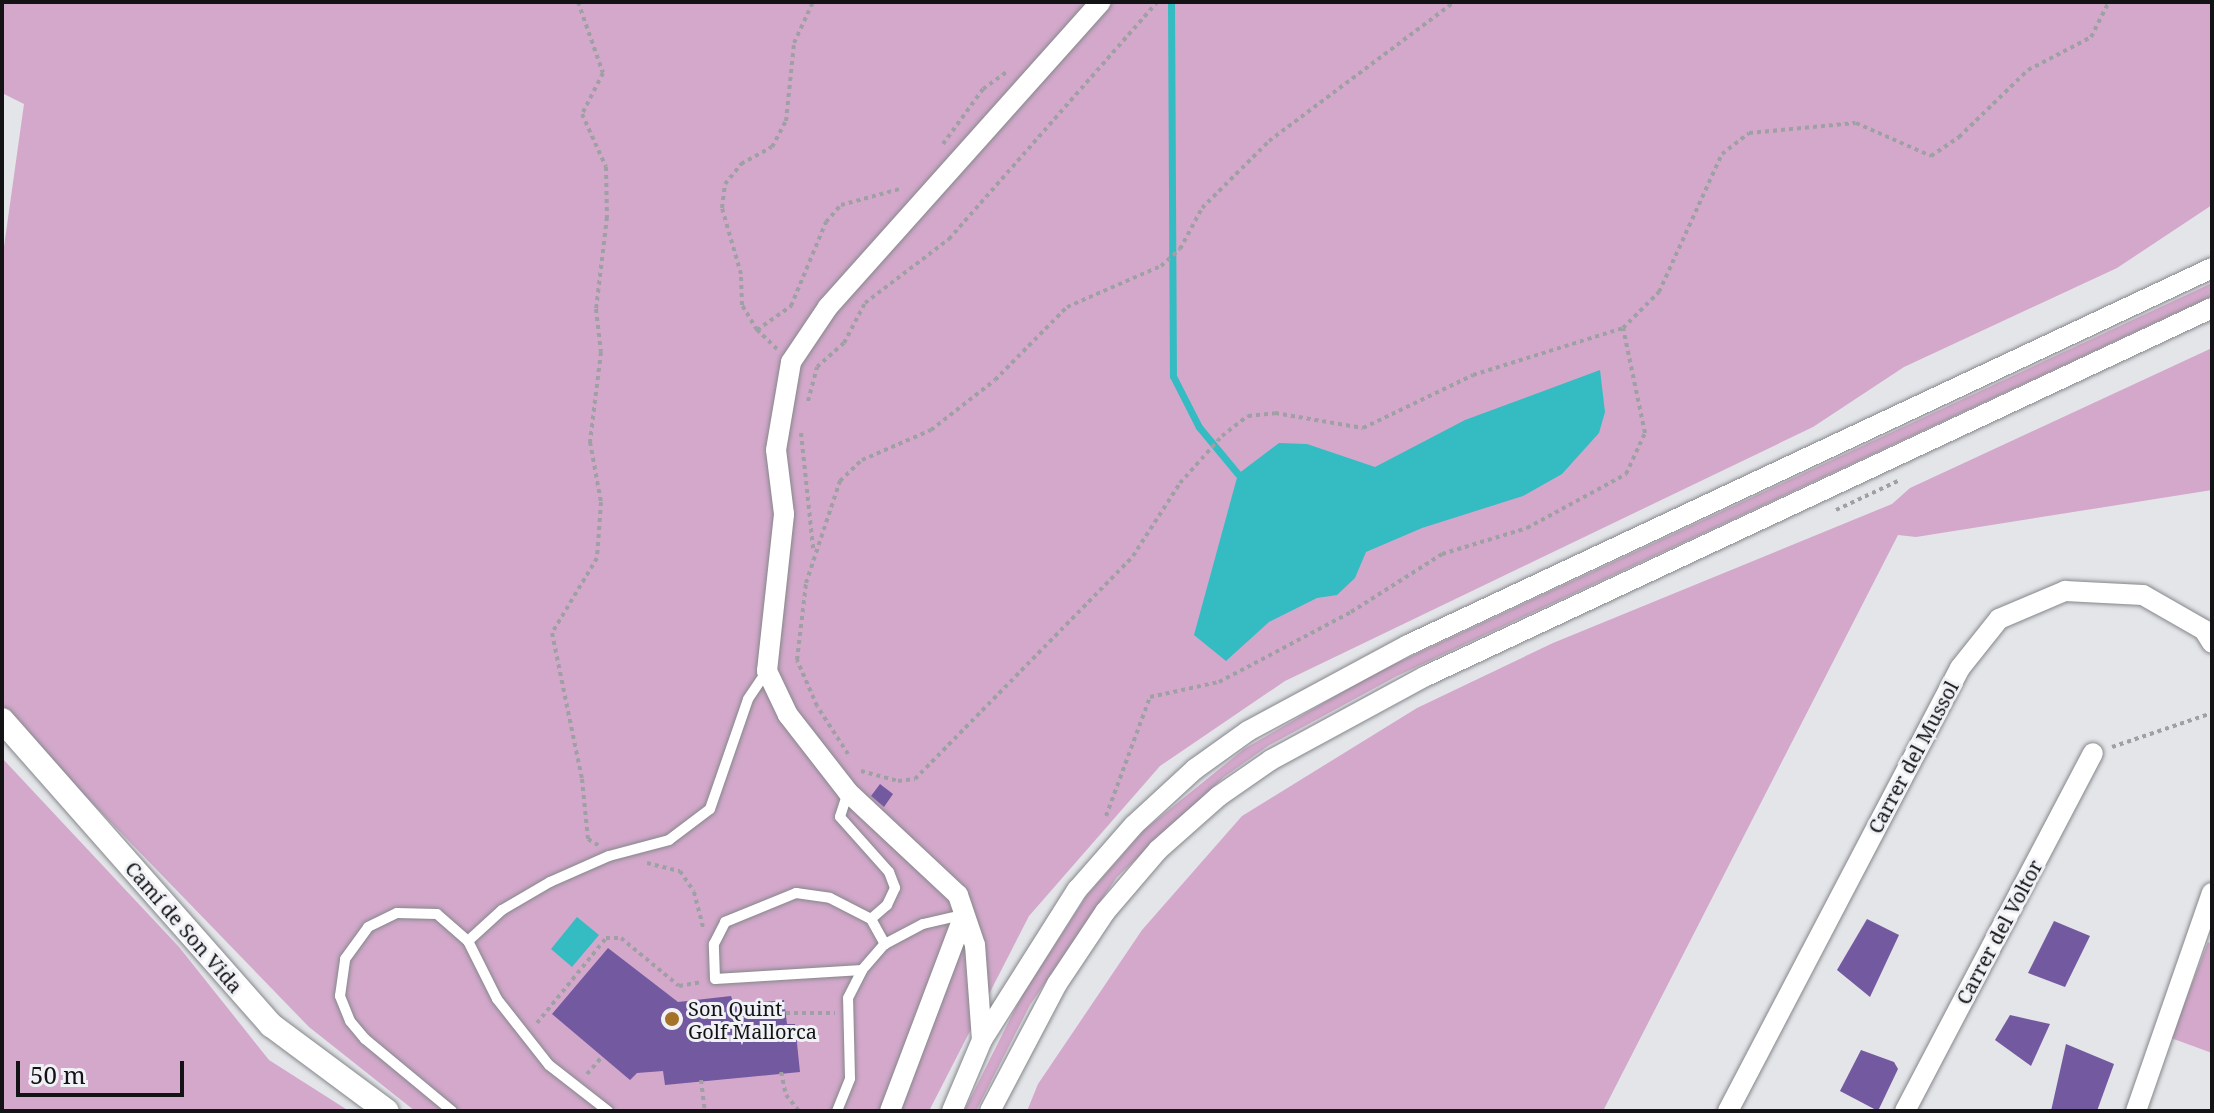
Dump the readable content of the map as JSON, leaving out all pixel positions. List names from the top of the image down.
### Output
{
  "streets": {
    "street": ["Carrer del Mussol", "Camí de Son Vida", "Carrer del Voltor"]
  },
  "places": ["Son Quint Golf Mallorca"],
  "scale_bar": "50 m"
}
